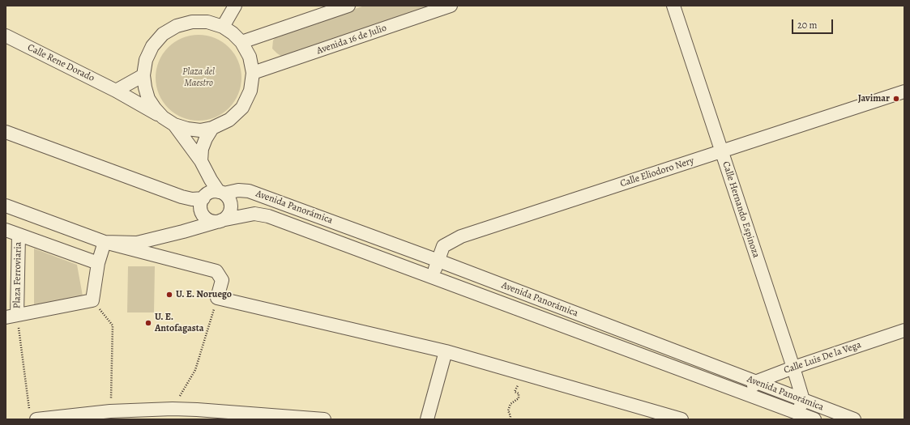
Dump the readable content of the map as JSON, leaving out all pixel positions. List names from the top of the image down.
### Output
{
  "streets": {
    "street": [
      "Avenida 16 de Julio",
      "Calle Rene Dorado",
      "Calle Eliodoro Nery",
      "Avenida Panorámica",
      "Calle Hernando Espinoza",
      "Plaza Ferroviaria",
      "Calle Luis De la Vega"
    ]
  },
  "crossings": [
    ["Avenida 16 de Julio", "Calle Rene Dorado"],
    ["Calle Eliodoro Nery", "Avenida Panorámica"],
    ["Calle Eliodoro Nery", "Calle Hernando Espinoza"],
    ["Avenida Panorámica", "Calle Hernando Espinoza"],
    ["Avenida Panorámica", "Calle Luis De la Vega"],
    ["Calle Hernando Espinoza", "Calle Luis De la Vega"]
  ],
  "parks": ["Plaza del Maestro"],
  "places": ["Javimar", "U. E. Noruego", "U. E. Antofagasta"],
  "scale_bar": "20 m"
}
